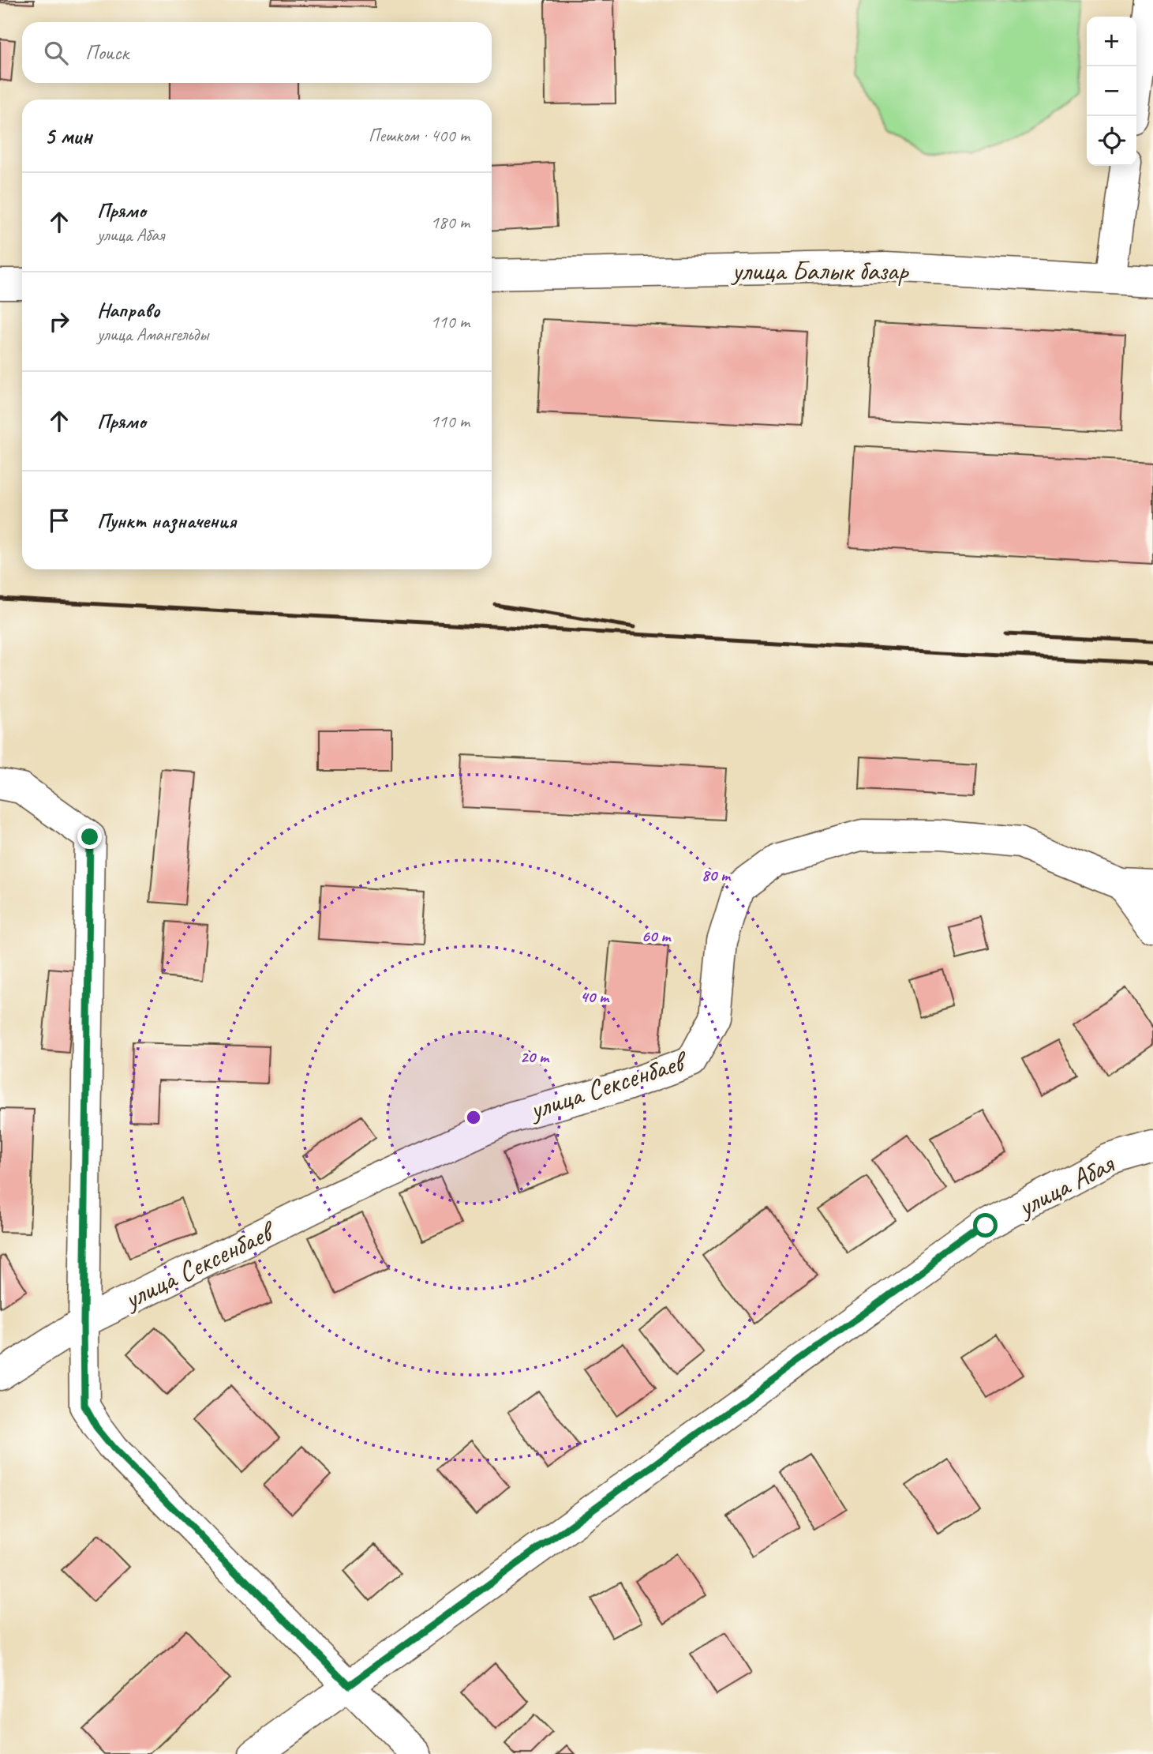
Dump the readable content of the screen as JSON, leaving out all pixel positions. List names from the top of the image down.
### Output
{
  "streets": {
    "street": ["улица Балык базар", "улица Сексенбаев", "улица Абая"]
  },
  "page": {
    "map_buttons": ["+", "−"],
    "search": "Поиск",
    "heading": ["5 мин", "Пешком · 400 m"],
    "list": [
      ["Прямо", "улица Абая", "180 m"],
      ["Направо", "улица Амангельды", "110 m"],
      ["Прямо", "110 m"],
      "Пункт назначения"
    ]
  },
  "rings": [
    "80 m",
    "60 m",
    "40 m",
    "20 m"
  ]
}
